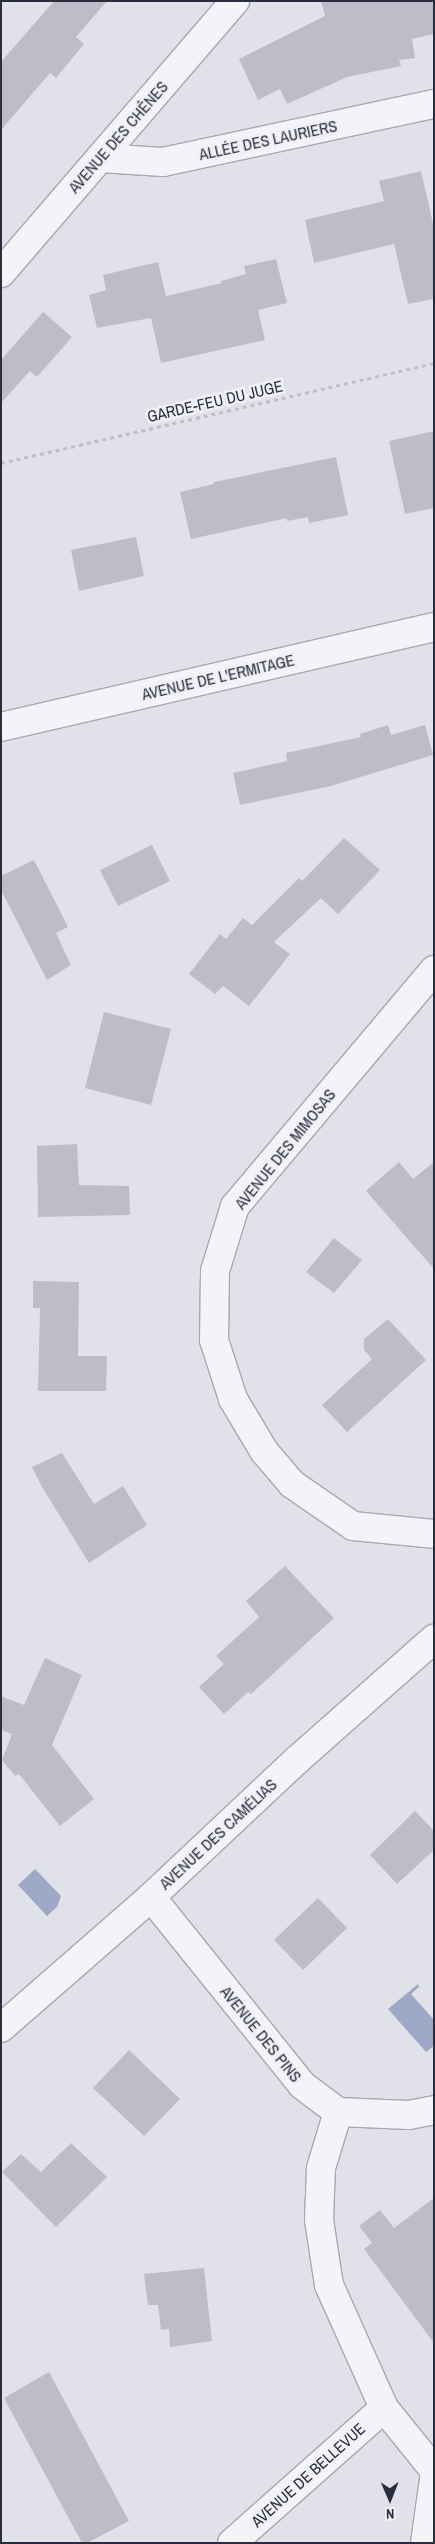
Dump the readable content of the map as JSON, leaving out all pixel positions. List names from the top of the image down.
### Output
{
  "streets": {
    "street": [
      "AVENUE DES CHÊNES",
      "ALLÉE DES LAURIERS",
      "AVENUE DE L'ERMITAGE",
      "AVENUE DES MIMOSAS",
      "AVENUE DES CAMÉLIAS",
      "AVENUE DES PINS",
      "AVENUE DE BELLEVUE"
    ],
    "path": ["GARDE-FEU DU JUGE"]
  },
  "crossings": [
    ["AVENUE DES CHÊNES", "ALLÉE DES LAURIERS"],
    ["AVENUE DES CAMÉLIAS", "AVENUE DES PINS"]
  ],
  "north": "bottom"
}
